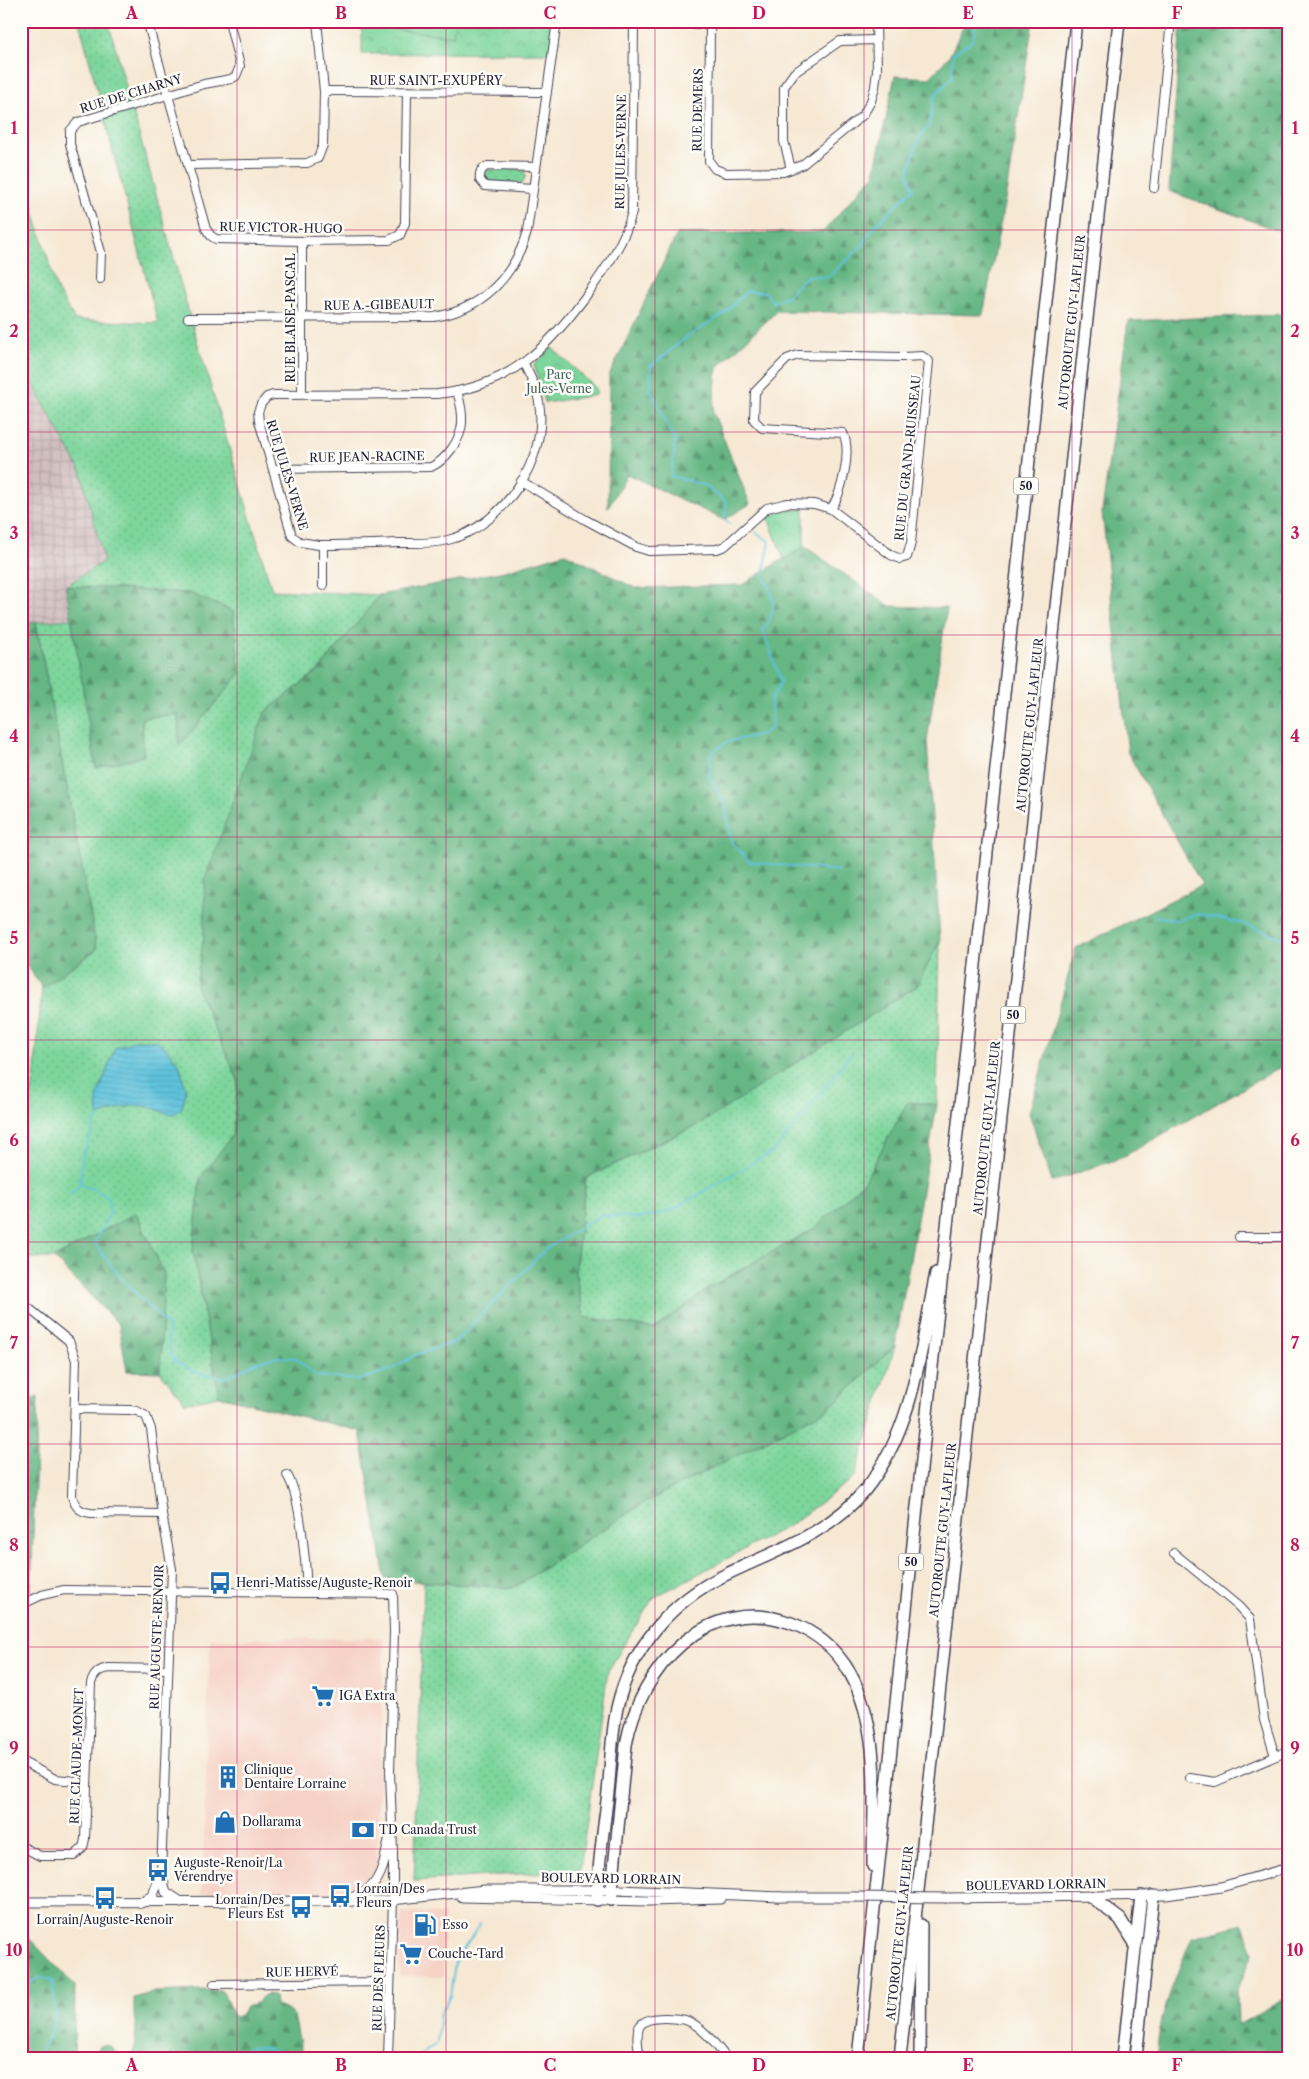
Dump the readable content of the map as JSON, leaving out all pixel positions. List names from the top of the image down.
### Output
{
  "streets": {
    "highway": ["AUTOROUTE GUY-LAFLEUR", "50"],
    "main road": ["BOULEVARD LORRAIN"],
    "street": [
      "RUE SAINT-EXUPÉRY",
      "RUE DE CHARNY",
      "RUE DEMERS",
      "RUE JULES-VERNE",
      "RUE VICTOR-HUGO",
      "RUE A.-GIBEAULT",
      "RUE BLAISE-PASCAL",
      "RUE JEAN-RACINE",
      "RUE DU GRAND-RUISSEAU",
      "RUE AUGUSTE-RENOIR",
      "RUE CLAUDE-MONET",
      "RUE HERVÉ",
      "RUE DES FLEURS"
    ]
  },
  "crossings": [
    ["RUE SAINT-EXUPÉRY", "RUE VICTOR-HUGO"],
    ["RUE SAINT-EXUPÉRY", "RUE A.-GIBEAULT"],
    ["RUE DE CHARNY", "RUE VICTOR-HUGO"],
    ["RUE JULES-VERNE", "RUE BLAISE-PASCAL"],
    ["RUE JULES-VERNE", "RUE JEAN-RACINE"],
    ["RUE JULES-VERNE", "RUE DU GRAND-RUISSEAU"],
    ["RUE VICTOR-HUGO", "RUE BLAISE-PASCAL"],
    ["RUE A.-GIBEAULT", "RUE BLAISE-PASCAL"],
    ["RUE AUGUSTE-RENOIR", "RUE CLAUDE-MONET"],
    ["BOULEVARD LORRAIN", "RUE DES FLEURS"],
    ["RUE HERVÉ", "RUE DES FLEURS"]
  ],
  "parks": ["Parc Jules-Verne"],
  "places": {
    "bus stop": [
      "Henri-Matisse/Auguste-Renoir",
      "Auguste-Renoir/La Vérendrye",
      "Lorrain/Des Fleurs",
      "Lorrain/Auguste-Renoir",
      "Lorrain/Des Fleurs Est"
    ],
    "supermarket": ["IGA Extra", "Couche-Tard"],
    "building": ["Clinique Dentaire Lorraine"],
    "shop": ["Dollarama"],
    "bank": ["TD Canada Trust"],
    "fuel station": ["Esso"]
  },
  "grid": {
    "columns": [
      "A",
      "B",
      "C",
      "D",
      "E",
      "F"
    ],
    "rows": [
      "1",
      "2",
      "3",
      "4",
      "5",
      "6",
      "7",
      "8",
      "9",
      "10"
    ]
  }
}
